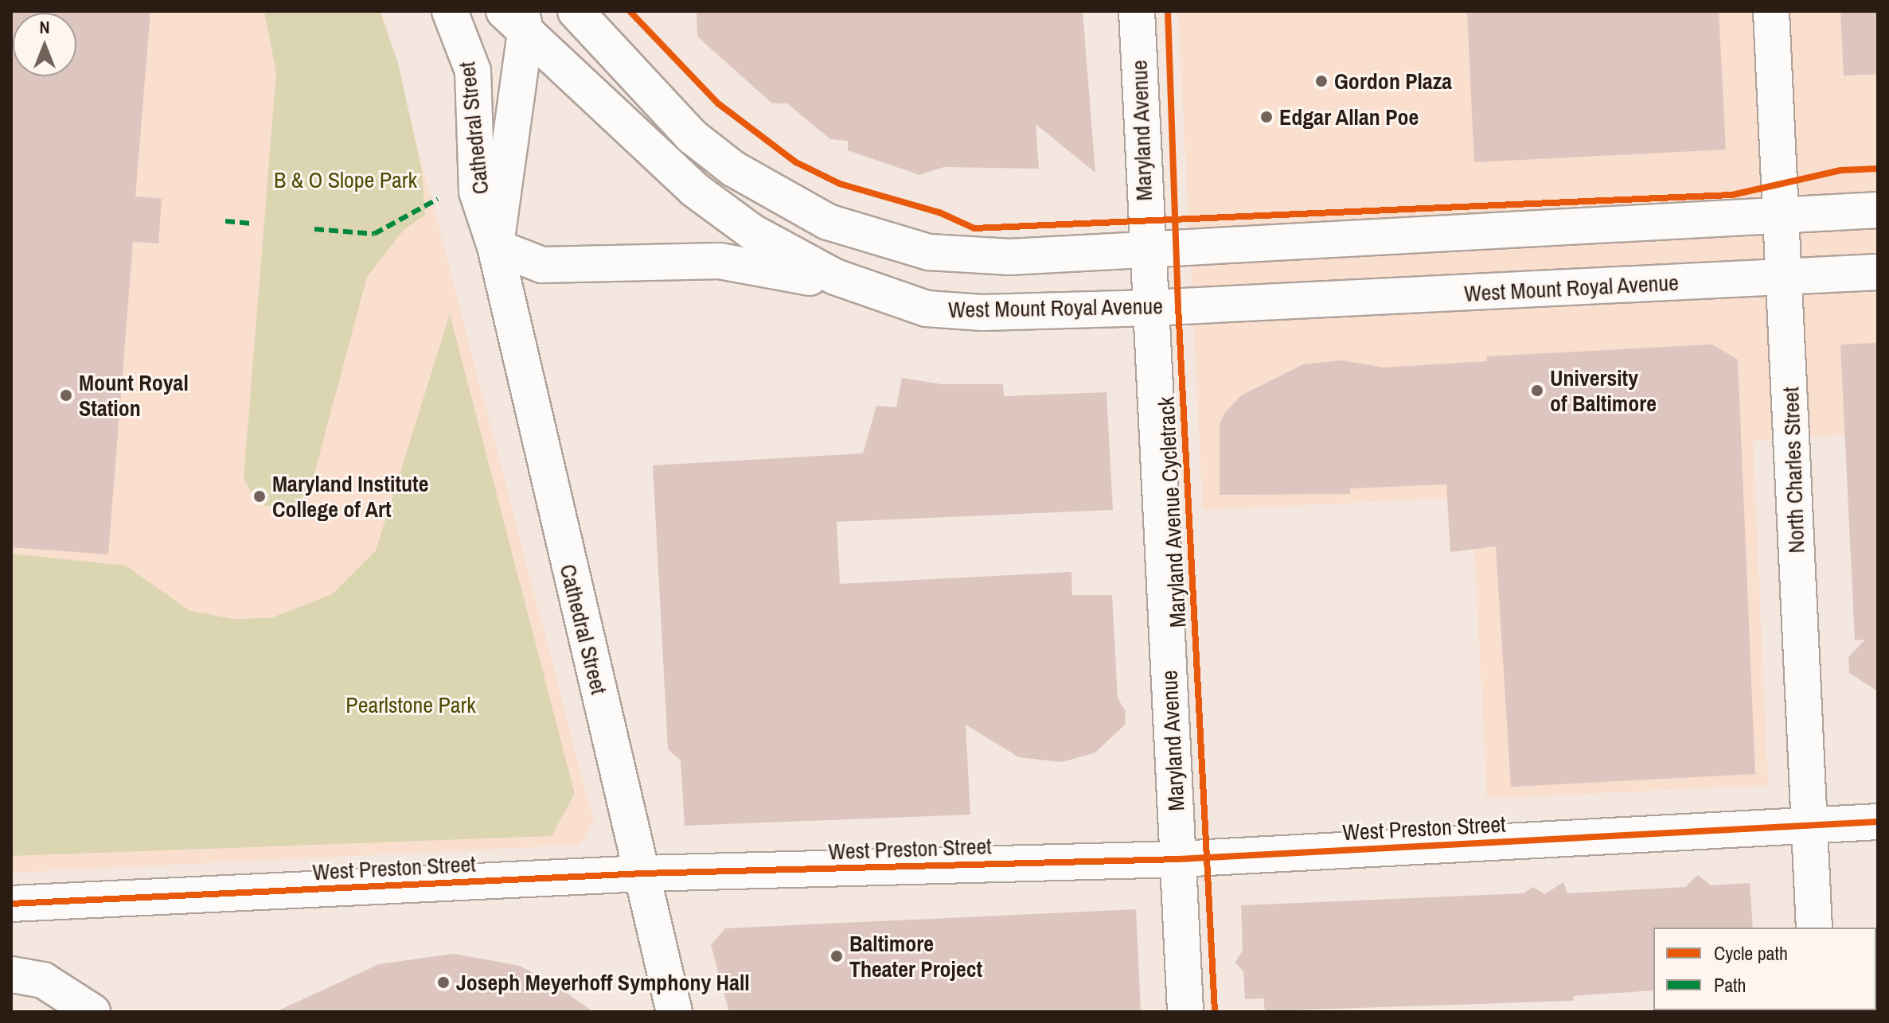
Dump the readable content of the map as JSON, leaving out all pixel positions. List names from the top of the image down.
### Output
{
  "streets": {
    "main road": [
      "Cathedral Street",
      "Maryland Avenue",
      "West Mount Royal Avenue",
      "North Charles Street",
      "West Preston Street"
    ],
    "cycle path": ["Maryland Avenue Cycletrack"]
  },
  "crossings": [
    ["Cathedral Street", "West Mount Royal Avenue"],
    ["Cathedral Street", "West Preston Street"],
    ["Maryland Avenue", "West Mount Royal Avenue"],
    ["Maryland Avenue", "West Preston Street"],
    ["West Mount Royal Avenue", "North Charles Street"],
    ["North Charles Street", "West Preston Street"]
  ],
  "parks": ["B & O Slope Park", "Pearlstone Park"],
  "places": [
    "Gordon Plaza",
    "Edgar Allan Poe",
    "University of Baltimore",
    "Mount Royal Station",
    "Maryland Institute College of Art",
    "Baltimore Theater Project",
    "Joseph Meyerhoff Symphony Hall"
  ],
  "legend": ["Cycle path", "Path"],
  "north": "top"
}
